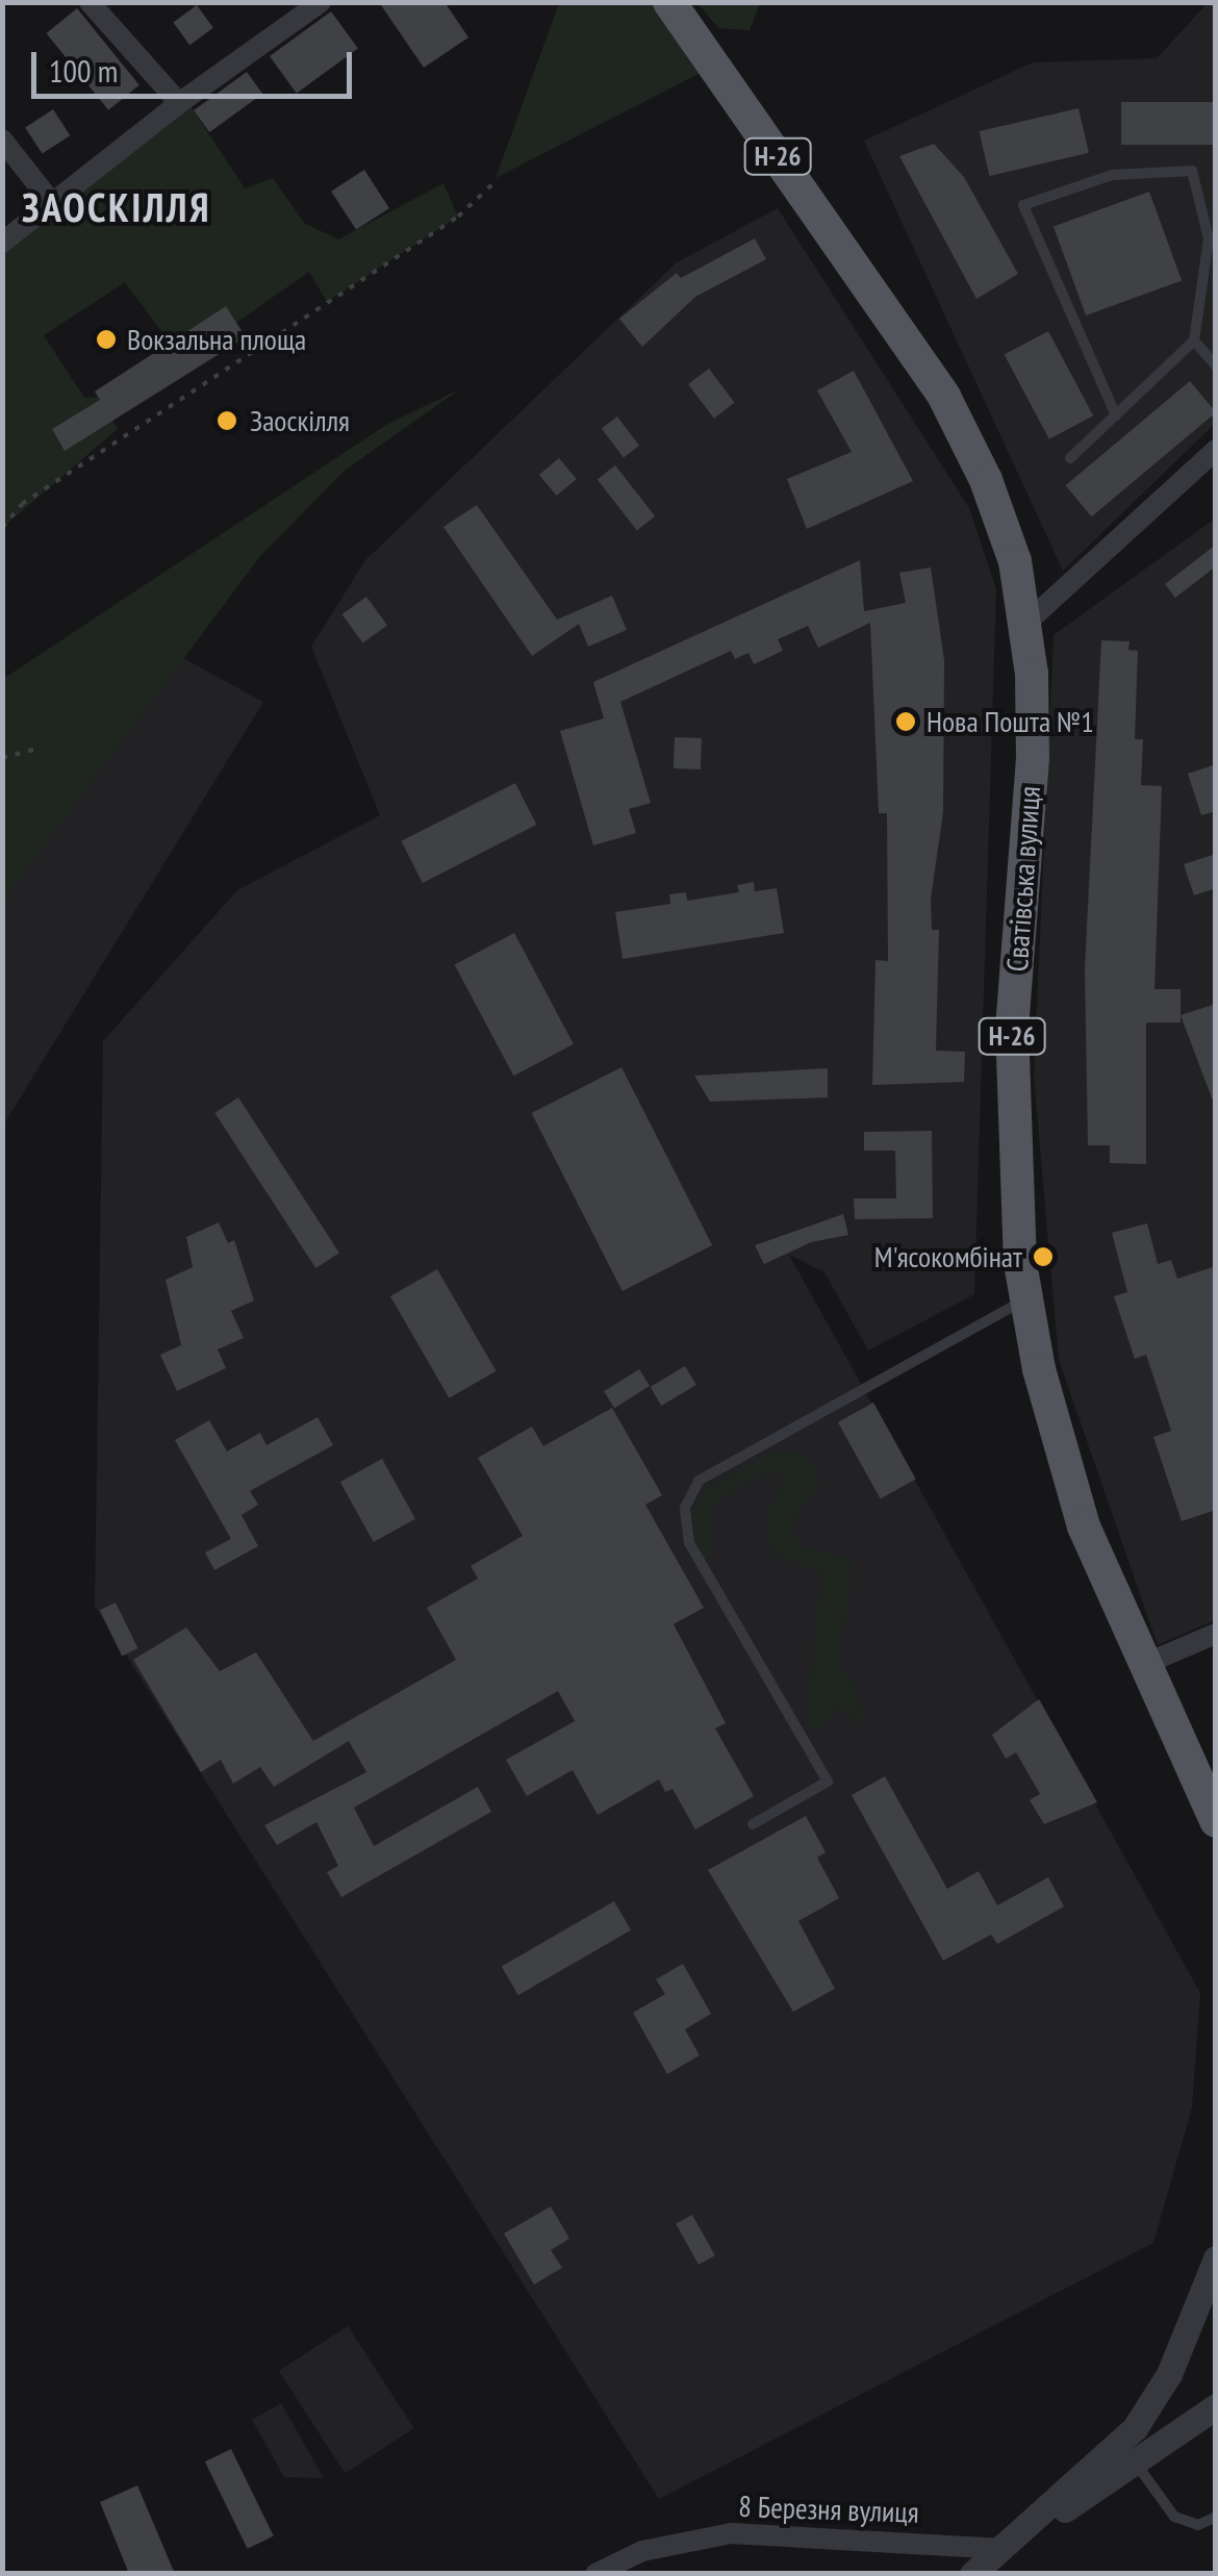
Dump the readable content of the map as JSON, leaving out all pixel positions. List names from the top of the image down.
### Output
{
  "streets": {
    "main road": ["Н-26", "Сватівська вулиця"],
    "street": ["8 Березня вулиця"]
  },
  "districts": ["ЗАОСКIЛЛЯ"],
  "places": [
    "Вокзальна площа",
    "Заоскiлля",
    "Нова Пошта №1",
    "М'ясокомбінат"
  ],
  "scale_bar": "100 m"
}
